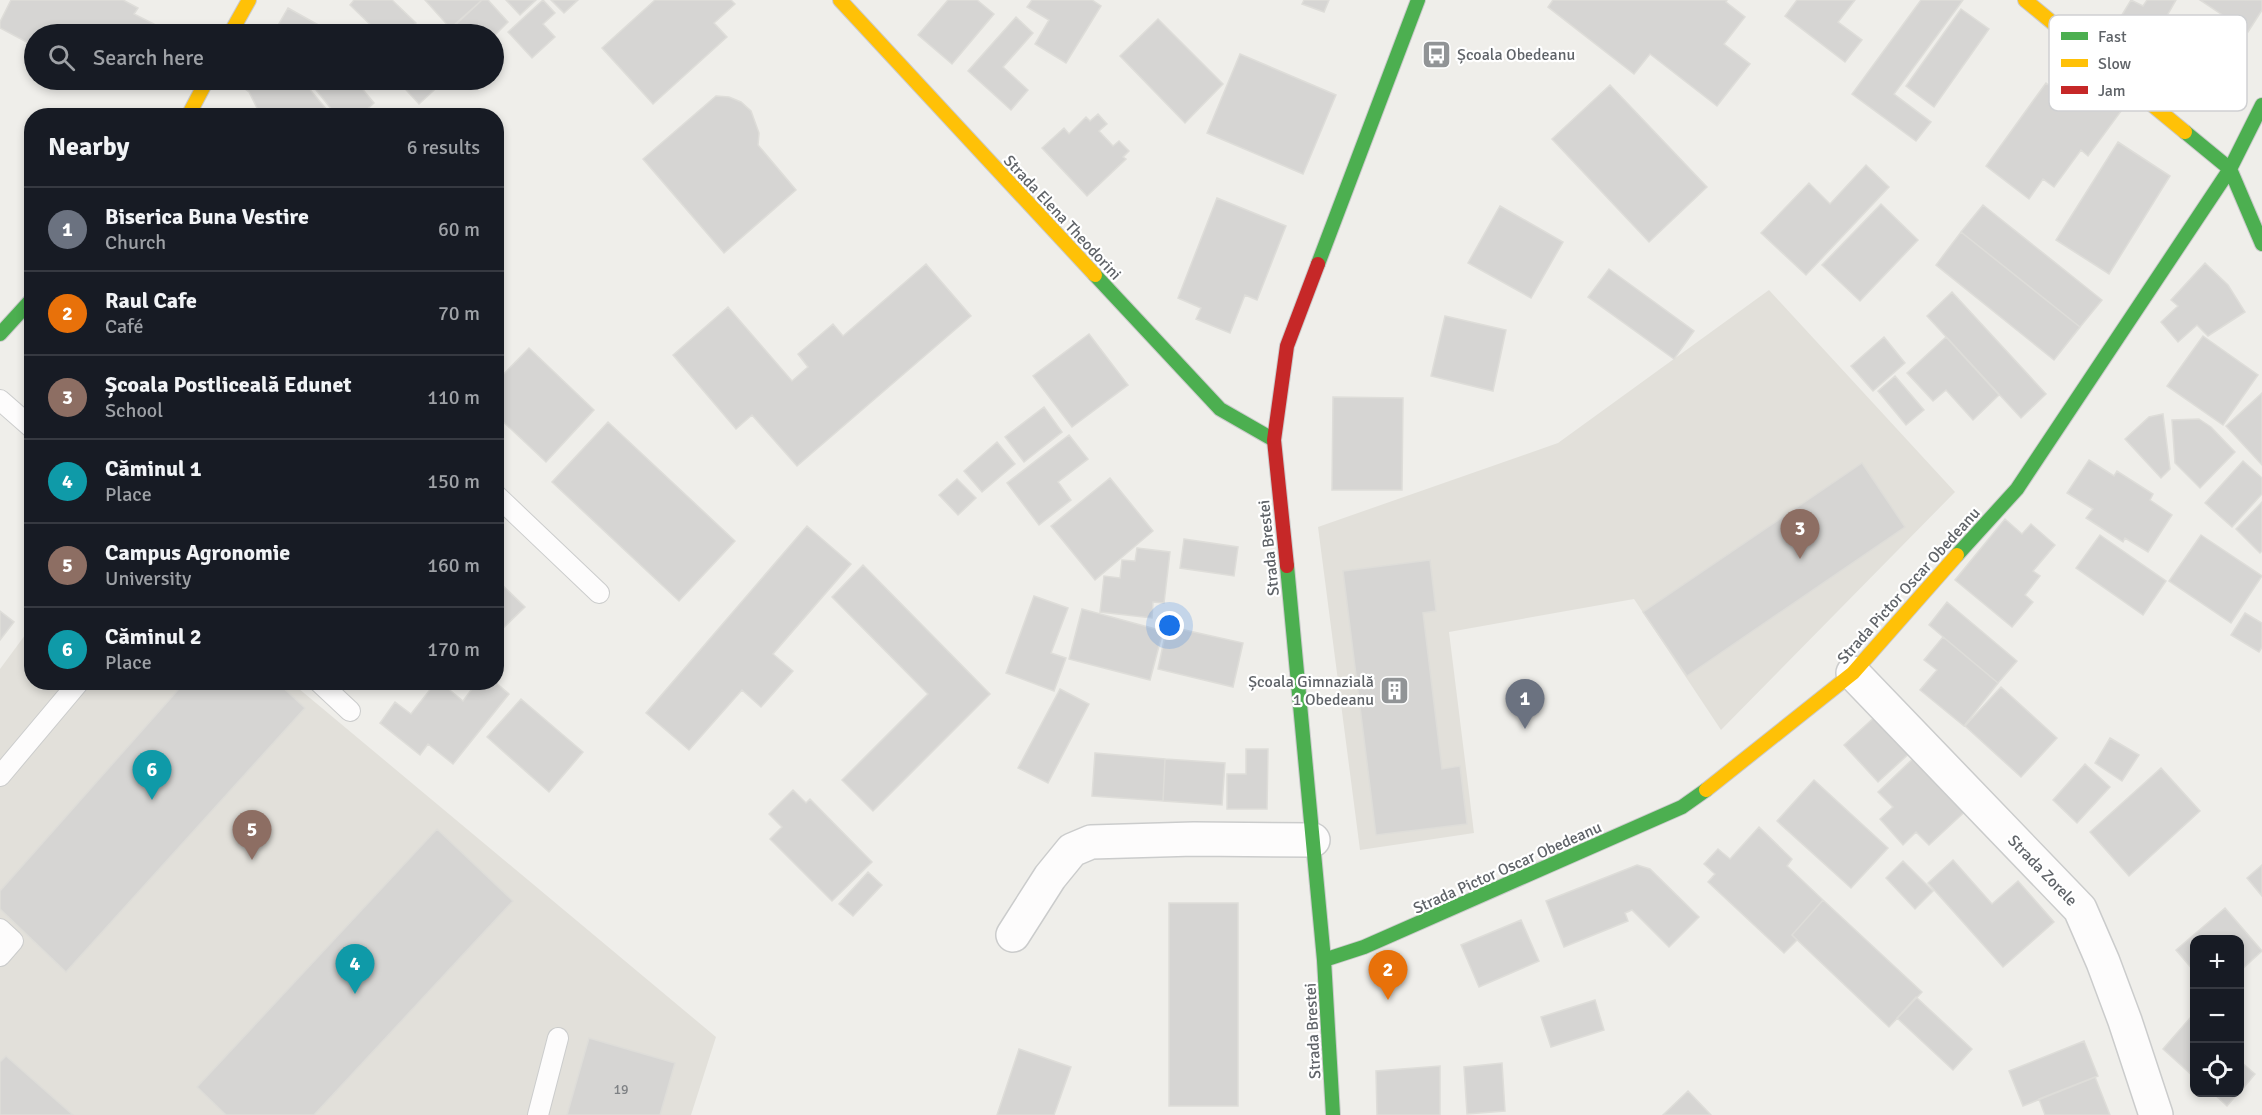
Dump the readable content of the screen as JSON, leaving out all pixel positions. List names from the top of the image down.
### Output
{
  "streets": {
    "street": [
      "Strada Elena Theodorini",
      "Strada Brestei",
      "Strada Pictor Oscar Obedeanu",
      "Strada Zorele"
    ]
  },
  "crossings": [
    ["Strada Elena Theodorini", "Strada Brestei"],
    ["Strada Brestei", "Strada Pictor Oscar Obedeanu"],
    ["Strada Pictor Oscar Obedeanu", "Strada Zorele"]
  ],
  "places": {
    "bus stop": ["Școala Obedeanu"],
    "building": ["Școala Gimnazială 1 Obedeanu"]
  },
  "house_numbers": ["19"],
  "legend": ["Fast", "Slow", "Jam"],
  "page": {
    "search": "Search here",
    "heading": ["Nearby", "6 results"],
    "list": [
      {
        "mark": "1",
        "name": "Biserica Buna Vestire",
        "note": "Church",
        "value": "60 m"
      },
      {
        "mark": "2",
        "name": "Raul Cafe",
        "note": "Café",
        "value": "70 m"
      },
      {
        "mark": "3",
        "name": "Școala Postliceală Edunet",
        "note": "School",
        "value": "110 m"
      },
      {
        "mark": "4",
        "name": "Căminul 1",
        "note": "Place",
        "value": "150 m"
      },
      {
        "mark": "5",
        "name": "Campus Agronomie",
        "note": "University",
        "value": "160 m"
      },
      {
        "mark": "6",
        "name": "Căminul 2",
        "note": "Place",
        "value": "170 m"
      }
    ],
    "pins": [
      "3",
      "1",
      "6",
      "5",
      "4",
      "2"
    ],
    "map_buttons": ["+", "−"]
  }
}
